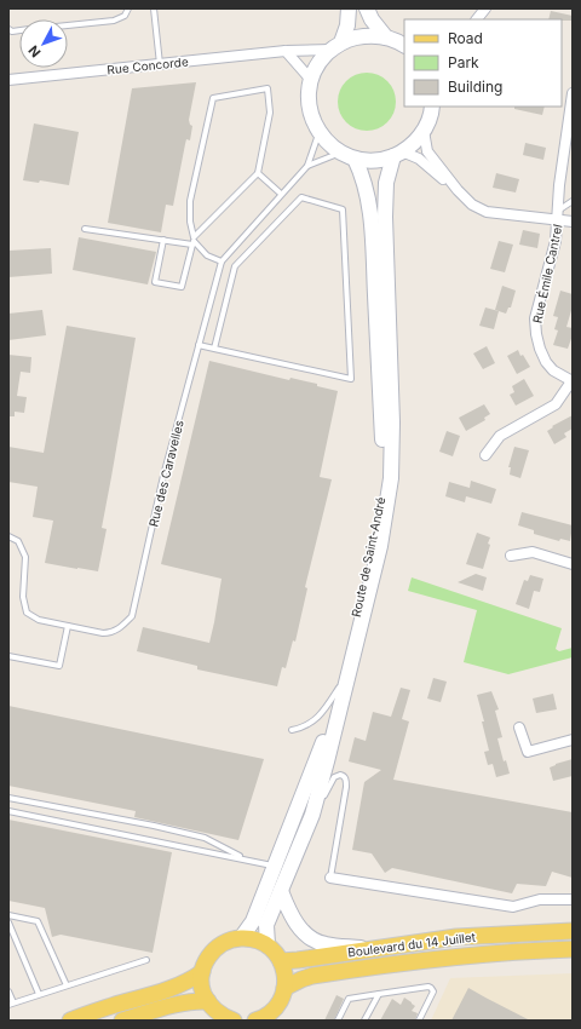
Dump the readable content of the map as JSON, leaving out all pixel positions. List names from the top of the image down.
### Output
{
  "streets": {
    "main road": ["Route de Saint-André", "Boulevard du 14 Juillet"],
    "street": ["Rue Concorde", "Rue Émile Cantrel"],
    "lane": ["Rue des Caravelles"]
  },
  "legend": ["Road", "Park", "Building"],
  "north": "bottom left"
}
